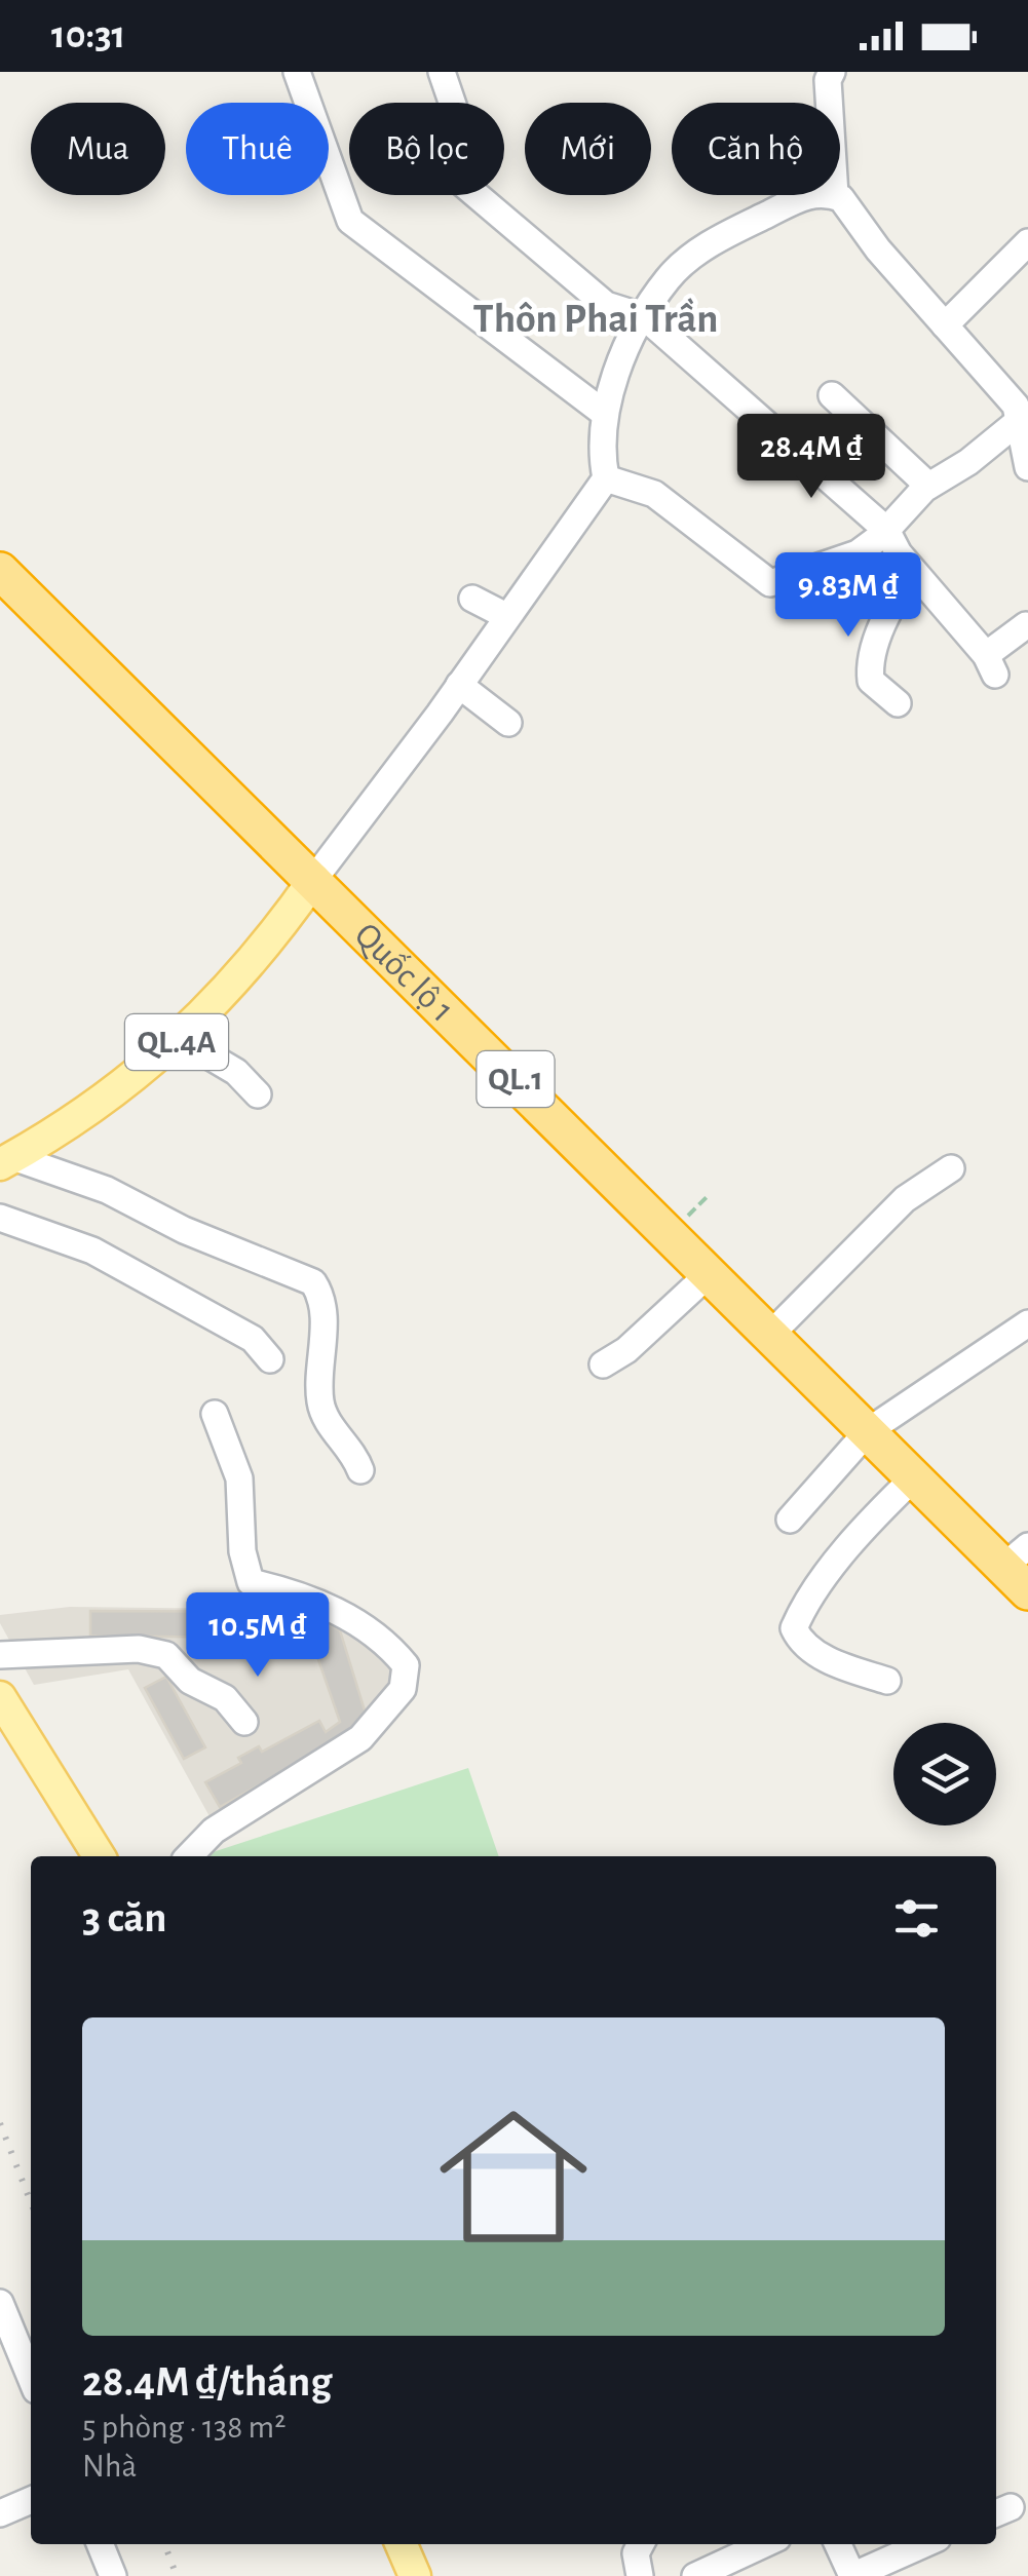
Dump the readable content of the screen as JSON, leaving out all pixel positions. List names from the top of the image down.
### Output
{
  "streets": {
    "highway": ["Quốc lộ 1", "QL.1"],
    "main road": ["QL.4A"]
  },
  "crossings": [
    ["Quốc lộ 1", "QL.4A"]
  ],
  "districts": ["Thôn Phai Trần"],
  "page": {
    "status": "10:31",
    "chip": [
      "Mua",
      "Thuê",
      "Bộ lọc",
      "Mới",
      "Căn hộ"
    ],
    "price": ["28.4M ₫", "9.83M ₫", "10.5M ₫"],
    "heading": "3 căn",
    "list": [
      {
        "name": "28.4M ₫/tháng",
        "note": "5 phòng · 138 m² · Nhà"
      }
    ]
  }
}
